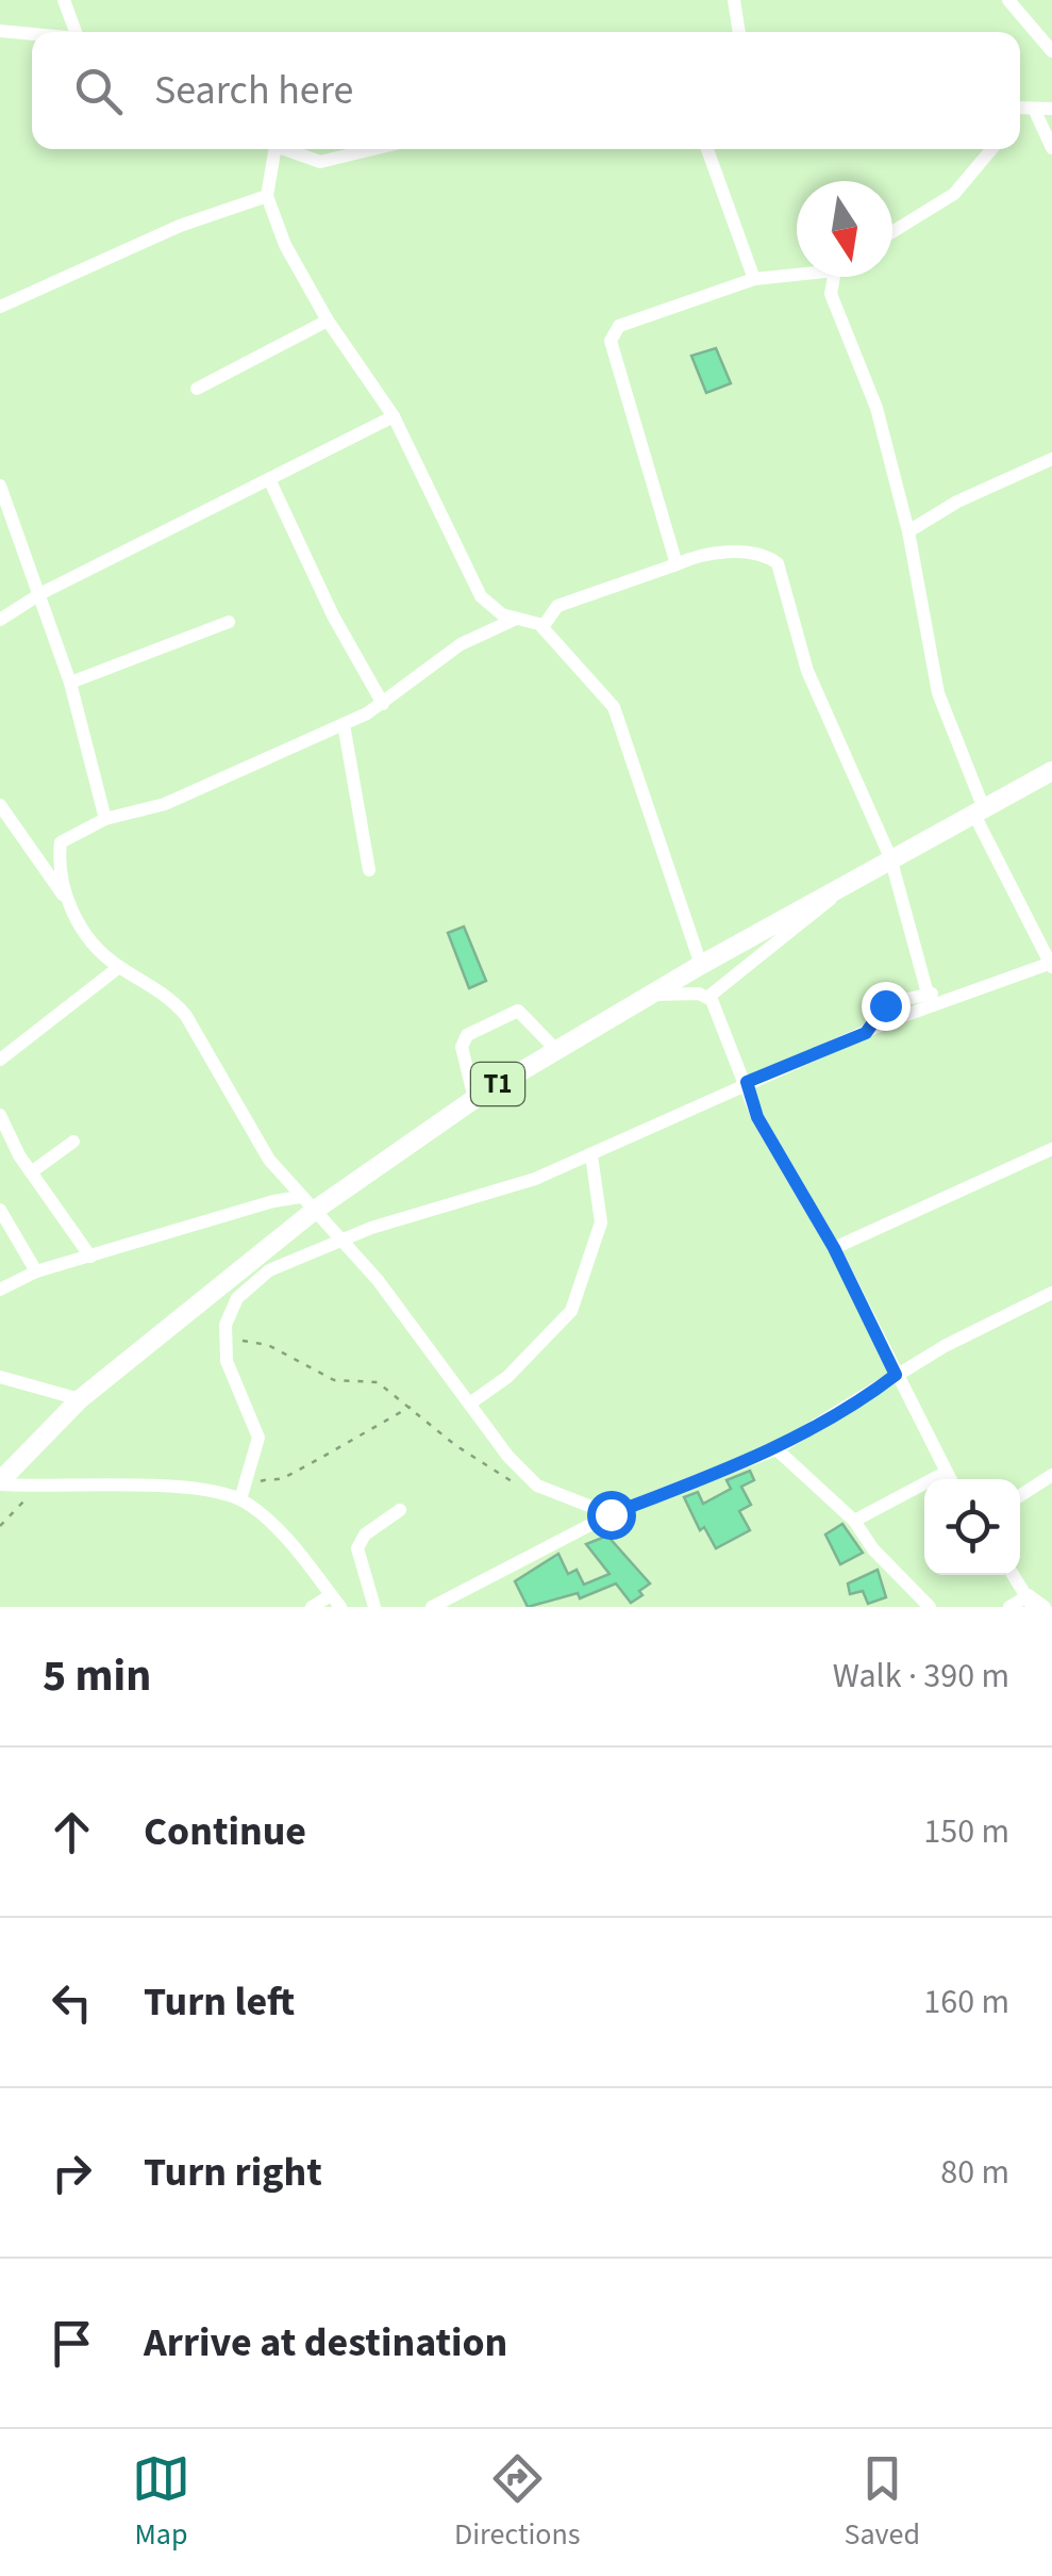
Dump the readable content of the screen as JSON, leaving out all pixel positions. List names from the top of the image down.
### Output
{
  "streets": {
    "highway": ["T1"]
  },
  "north": "bottom",
  "page": {
    "search": "Search here",
    "heading": ["5 min", "Walk · 390 m"],
    "list": [
      ["Continue", "150 m"],
      ["Turn left", "160 m"],
      ["Turn right", "80 m"],
      "Arrive at destination"
    ],
    "nav": ["Map", "Directions", "Saved"]
  }
}
